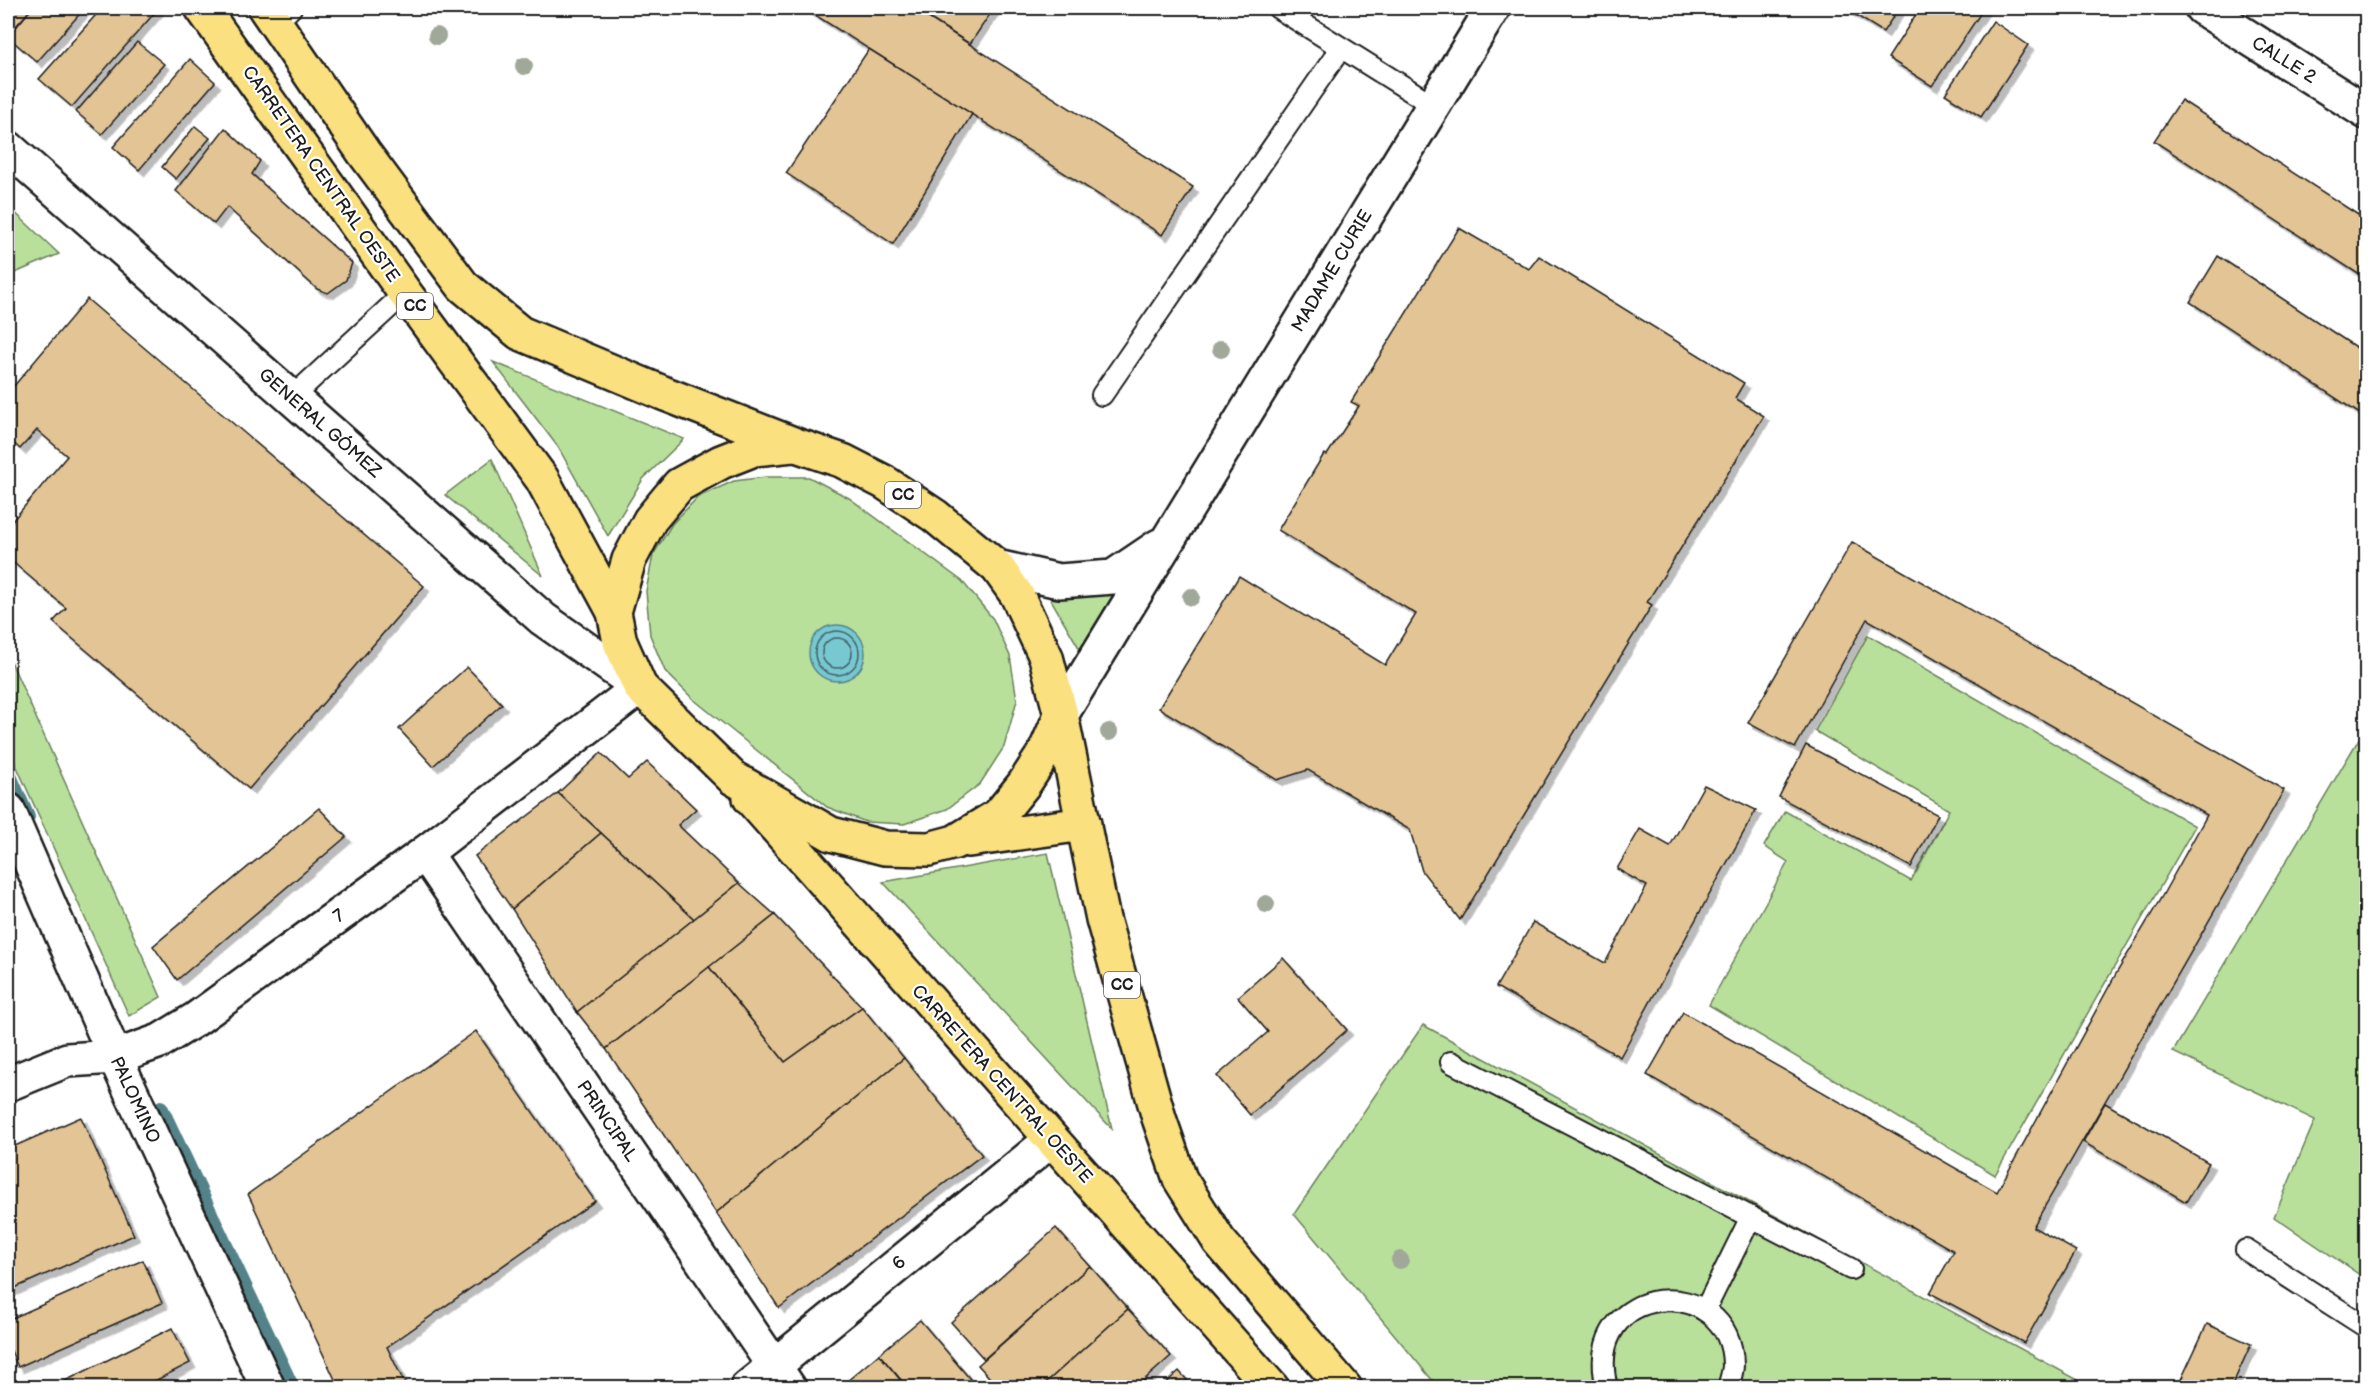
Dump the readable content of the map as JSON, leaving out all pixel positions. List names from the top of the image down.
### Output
{
  "streets": {
    "main road": ["CARRETERA CENTRAL OESTE", "CC"],
    "street": [
      "CALLE 2",
      "MADAME CURIE",
      "GENERAL GÓMEZ",
      "7",
      "PALOMINO",
      "PRINCIPAL",
      "6"
    ]
  },
  "crossings": [
    ["CARRETERA CENTRAL OESTE", "CC"],
    ["CARRETERA CENTRAL OESTE", "6"],
    ["MADAME CURIE", "CC"],
    ["CC", "GENERAL GÓMEZ"],
    ["CC", "7"],
    ["GENERAL GÓMEZ", "7"],
    ["7", "PALOMINO"],
    ["7", "PRINCIPAL"],
    ["PRINCIPAL", "6"]
  ]
}
